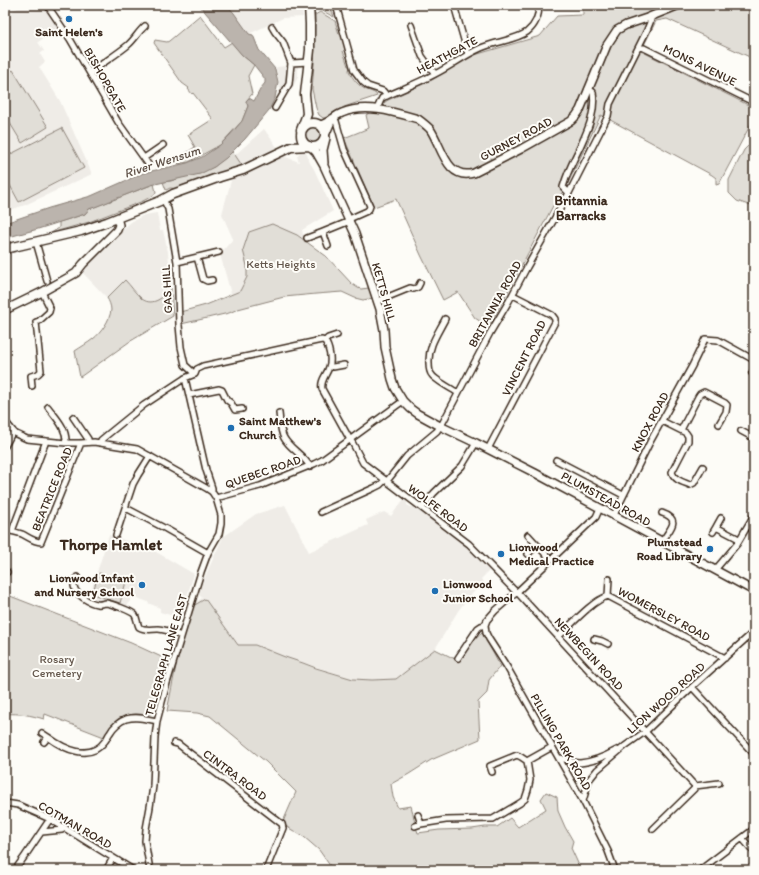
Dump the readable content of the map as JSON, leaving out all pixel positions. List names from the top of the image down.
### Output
{
  "streets": {
    "main road": ["GURNEY ROAD", "KETTS HILL", "PLUMSTEAD ROAD"],
    "street": [
      "HEATHGATE",
      "MONS AVENUE",
      "BISHOPGATE",
      "GAS HILL",
      "BRITANNIA ROAD",
      "VINCENT ROAD",
      "KNOX ROAD",
      "QUEBEC ROAD",
      "BEATRICE ROAD",
      "WOLFE ROAD",
      "WOMERSLEY ROAD",
      "NEWBEGIN ROAD",
      "TELEGRAPH LANE EAST",
      "LION WOOD ROAD",
      "PILLING PARK ROAD",
      "CINTRA ROAD",
      "COTMAN ROAD"
    ]
  },
  "crossings": [
    ["HEATHGATE", "GURNEY ROAD"],
    ["MONS AVENUE", "BRITANNIA ROAD"],
    ["GURNEY ROAD", "KETTS HILL"],
    ["GURNEY ROAD", "BRITANNIA ROAD"],
    ["KETTS HILL", "BRITANNIA ROAD"],
    ["KETTS HILL", "QUEBEC ROAD"],
    ["KETTS HILL", "PLUMSTEAD ROAD"],
    ["BRITANNIA ROAD", "VINCENT ROAD"],
    ["BRITANNIA ROAD", "PLUMSTEAD ROAD"],
    ["BRITANNIA ROAD", "WOLFE ROAD"],
    ["VINCENT ROAD", "PLUMSTEAD ROAD"],
    ["KNOX ROAD", "PLUMSTEAD ROAD"],
    ["QUEBEC ROAD", "BEATRICE ROAD"],
    ["QUEBEC ROAD", "WOLFE ROAD"],
    ["QUEBEC ROAD", "TELEGRAPH LANE EAST"],
    ["WOLFE ROAD", "NEWBEGIN ROAD"],
    ["WOMERSLEY ROAD", "NEWBEGIN ROAD"],
    ["WOMERSLEY ROAD", "LION WOOD ROAD"],
    ["NEWBEGIN ROAD", "LION WOOD ROAD"],
    ["LION WOOD ROAD", "PILLING PARK ROAD"]
  ],
  "districts": ["Britannia Barracks", "Thorpe Hamlet"],
  "water": ["River Wensum"],
  "parks": ["Ketts Heights", "Rosary Cemetery"],
  "places": [
    "Saint Helen's",
    "Saint Matthew's Church",
    "Plumstead Road Library",
    "Lionwood Medical Practice",
    "Lionwood Infant and Nursery School",
    "Lionwood Junior School"
  ]
}
